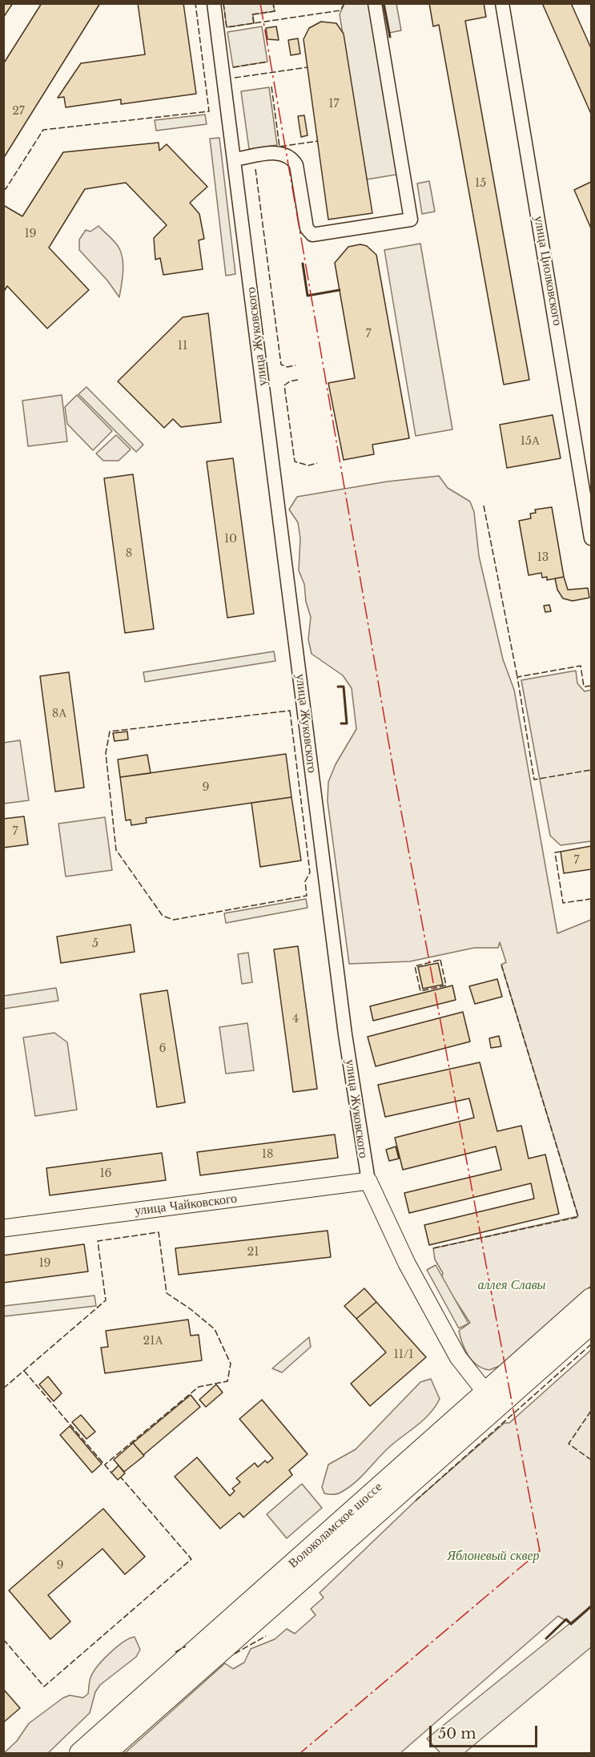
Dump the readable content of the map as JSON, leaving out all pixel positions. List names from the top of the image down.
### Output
{
  "streets": {
    "main road": ["Волоколамское шоссе"],
    "street": ["улица Циолковского", "улица Жуковского", "улица Чайковского"]
  },
  "crossings": [
    ["улица Жуковского", "улица Чайковского"],
    ["улица Жуковского", "Волоколамское шоссе"]
  ],
  "parks": ["аллея Славы", "Яблоневый сквер"],
  "house_numbers": [
    "17",
    "27",
    "15",
    "19",
    "7",
    "11",
    "15А",
    "10",
    "8",
    "13",
    "8А",
    "9",
    "7",
    "7",
    "5",
    "4",
    "6",
    "18",
    "16",
    "21",
    "19",
    "21А",
    "11/1",
    "9"
  ],
  "scale_bar": "50 m"
}
